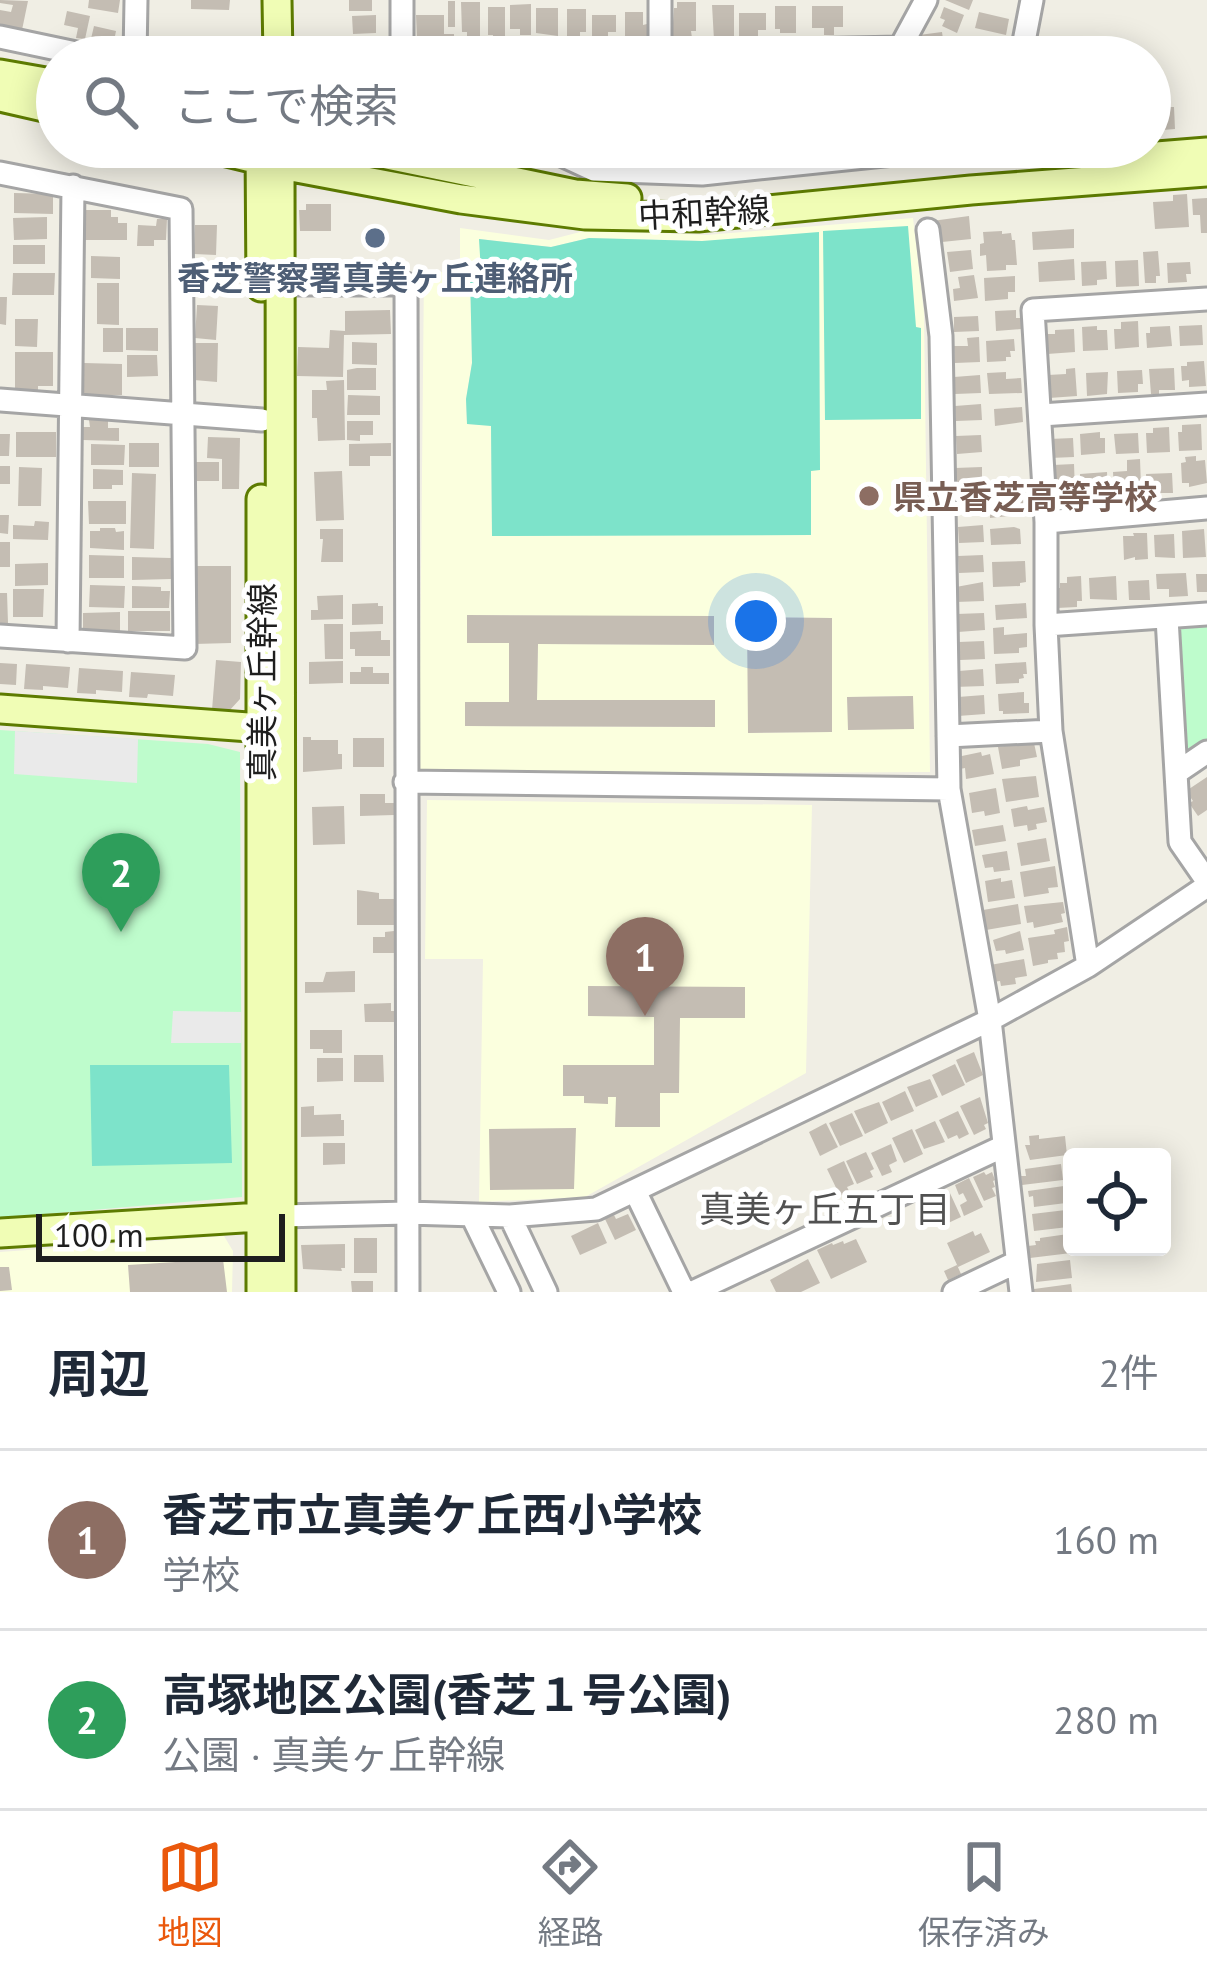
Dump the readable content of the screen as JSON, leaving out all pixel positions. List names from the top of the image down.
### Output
{
  "streets": {
    "street": ["中和幹線", "真美ヶ丘幹線"]
  },
  "districts": ["真美ヶ丘五丁目"],
  "places": ["香芝警察署真美ヶ丘連絡所", "県立香芝高等学校"],
  "scale_bar": "100 m",
  "page": {
    "search": "ここで検索",
    "pins": ["2", "1"],
    "scale": "100 m",
    "heading": ["周辺", "2件"],
    "list": [
      {
        "mark": "1",
        "name": "香芝市立真美ケ丘西小学校",
        "note": "学校",
        "value": "160 m"
      },
      {
        "mark": "2",
        "name": "高塚地区公園(香芝１号公園)",
        "note": "公園 · 真美ヶ丘幹線",
        "value": "280 m"
      }
    ],
    "nav": ["地図", "経路", "保存済み"]
  }
}
